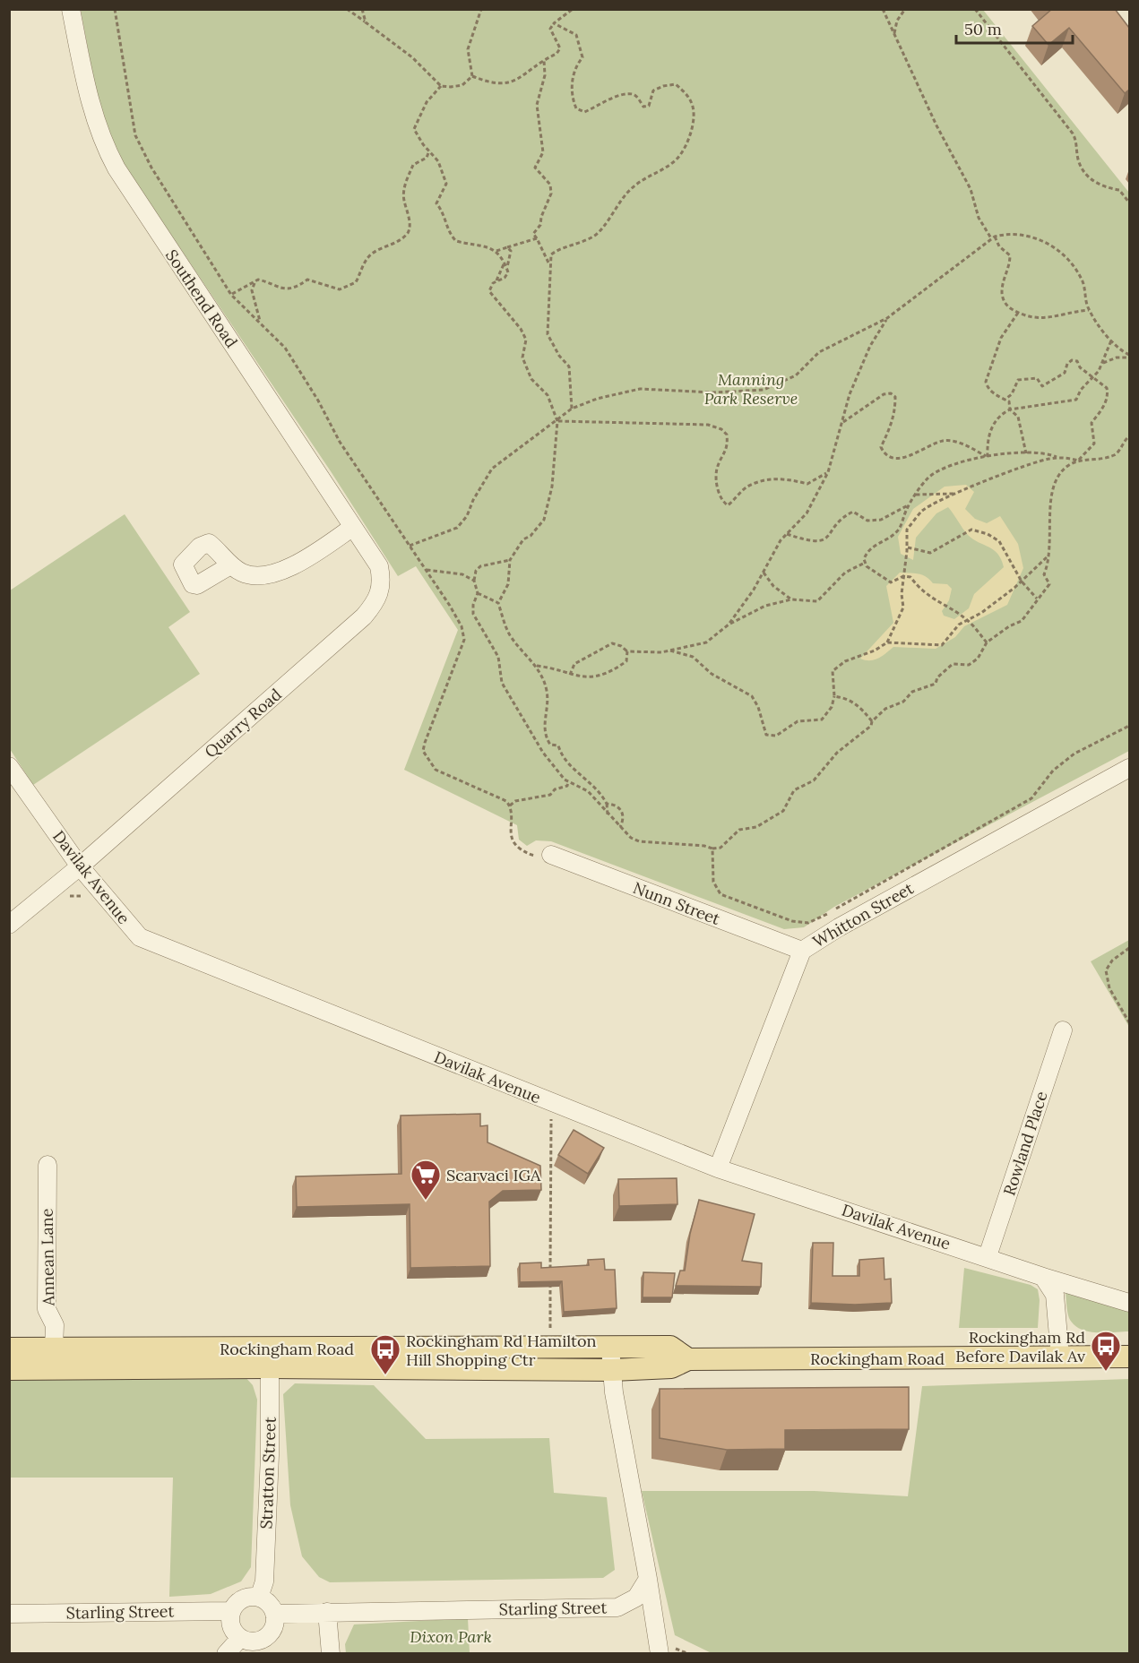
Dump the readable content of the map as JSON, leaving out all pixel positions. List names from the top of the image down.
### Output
{
  "streets": {
    "main road": ["Rockingham Road"],
    "street": [
      "Southend Road",
      "Quarry Road",
      "Davilak Avenue",
      "Nunn Street",
      "Whitton Street",
      "Rowland Place",
      "Annean Lane",
      "Stratton Street",
      "Starling Street"
    ]
  },
  "crossings": [
    ["Southend Road", "Quarry Road"],
    ["Quarry Road", "Davilak Avenue"],
    ["Davilak Avenue", "Whitton Street"],
    ["Davilak Avenue", "Rowland Place"],
    ["Nunn Street", "Whitton Street"],
    ["Annean Lane", "Rockingham Road"],
    ["Rockingham Road", "Stratton Street"],
    ["Stratton Street", "Starling Street"]
  ],
  "parks": ["Manning Park Reserve", "Dixon Park"],
  "places": {
    "supermarket": ["Scarvaci IGA"],
    "bus stop": ["Rockingham Rd Before Davilak Av", "Rockingham Rd Hamilton Hill Shopping Ctr"]
  },
  "scale_bar": "50 m"
}
